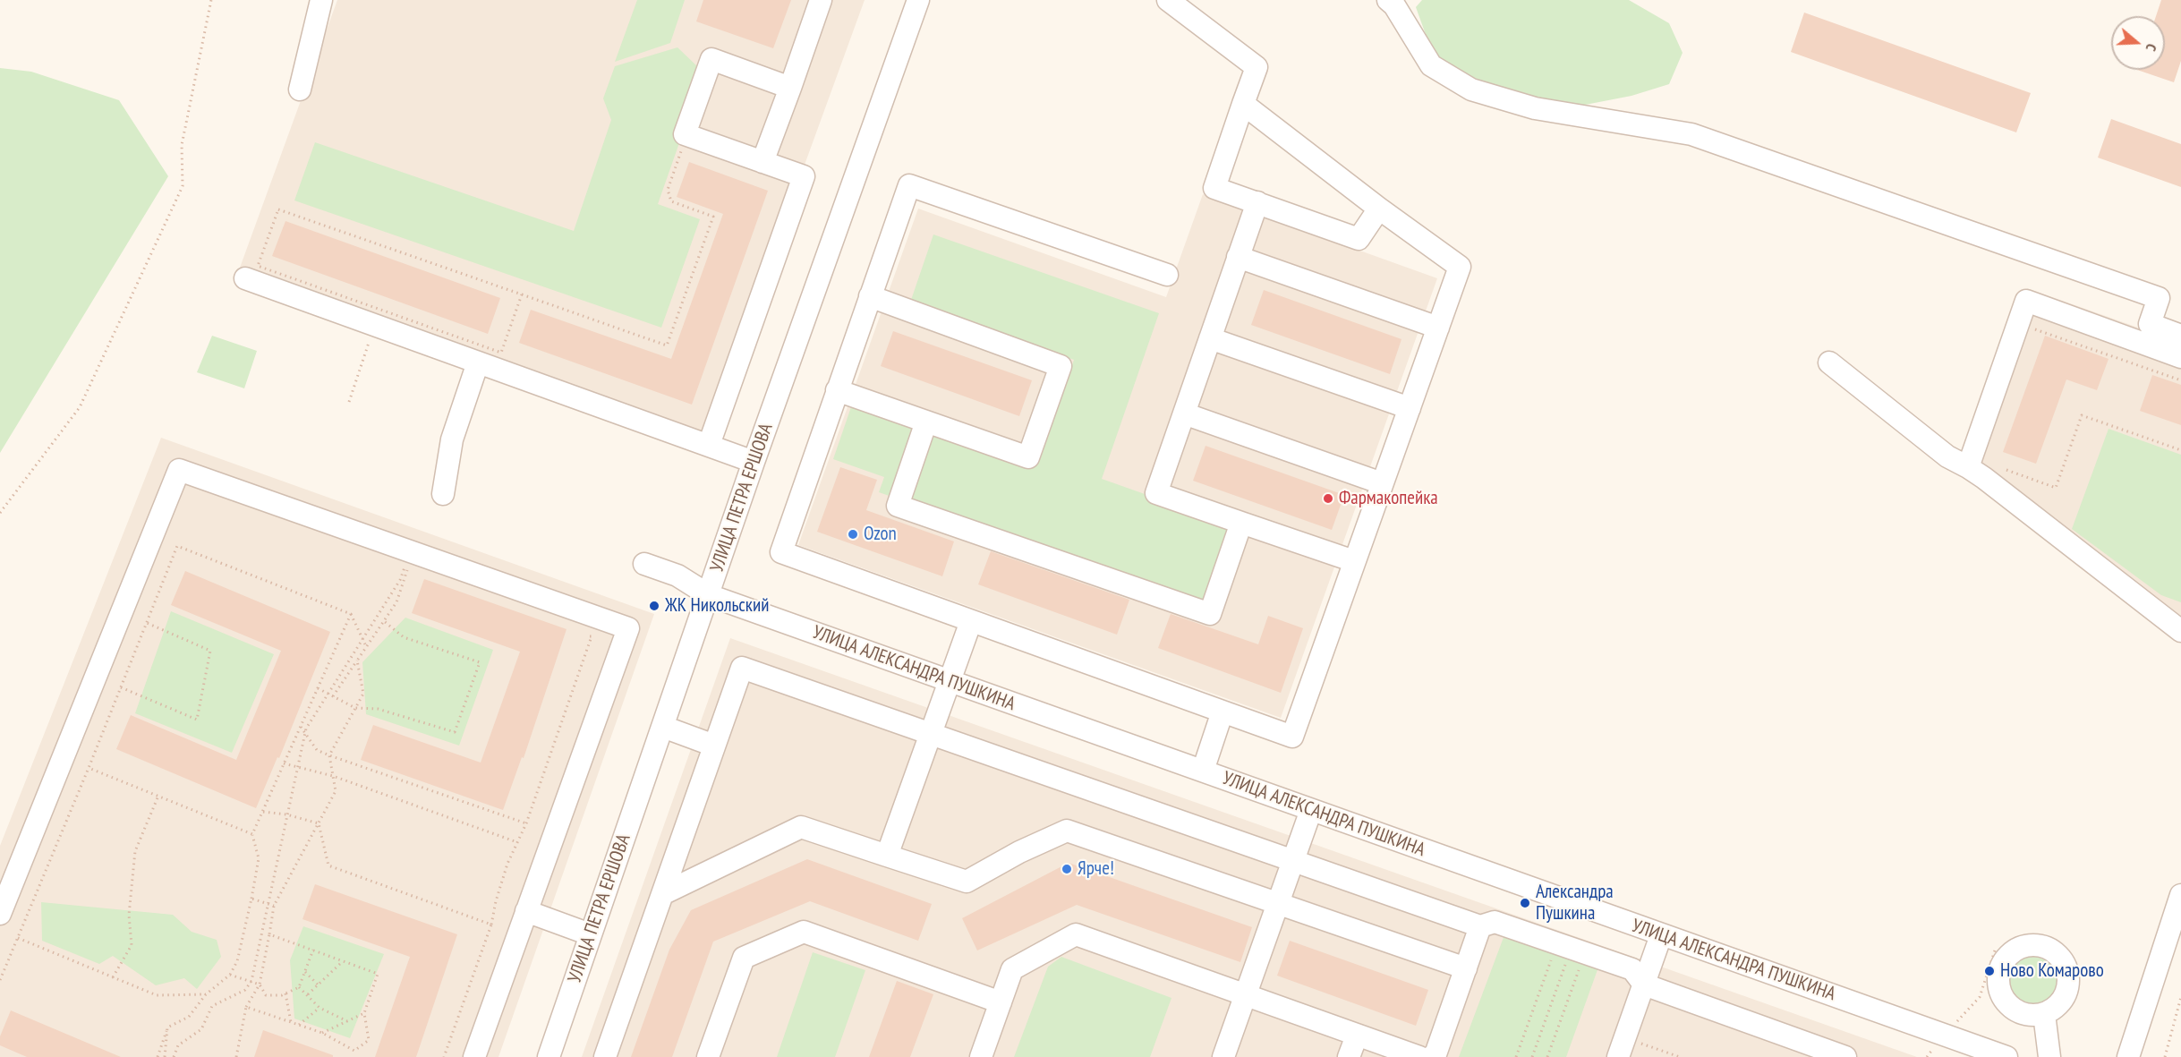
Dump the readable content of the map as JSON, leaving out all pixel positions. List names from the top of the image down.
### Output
{
  "streets": {
    "street": ["УЛИЦА ПЕТРА ЕРШОВА", "УЛИЦА АЛЕКСАНДРА ПУШКИНА"]
  },
  "crossings": [
    ["УЛИЦА ПЕТРА ЕРШОВА", "УЛИЦА АЛЕКСАНДРА ПУШКИНА"]
  ],
  "places": [
    "Фармакопейка",
    "Ozon",
    "ЖК Никольский",
    "Ярче!",
    "Александра Пушкина",
    "Ново Комарово"
  ],
  "north": "right"
}
